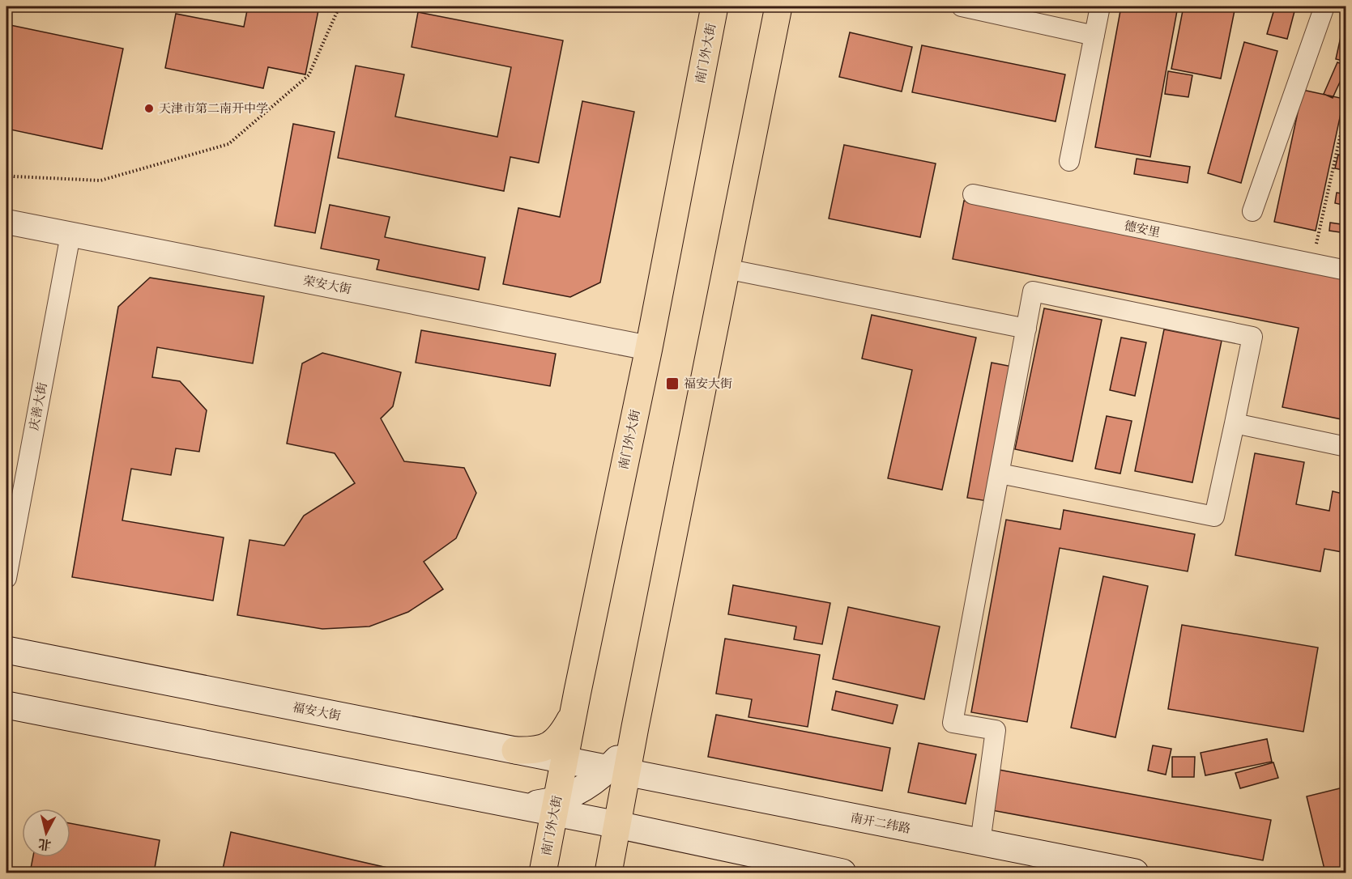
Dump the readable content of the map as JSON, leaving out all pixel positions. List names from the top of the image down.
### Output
{
  "streets": {
    "main road": ["南门外大街", "福安大街", "南开二纬路"],
    "street": ["德安里", "荣安大街", "庆善大街"]
  },
  "crossings": [
    ["南门外大街", "荣安大街"],
    ["南门外大街", "福安大街"],
    ["荣安大街", "庆善大街"],
    ["福安大街", "南开二纬路"]
  ],
  "places": {
    "other": ["天津市第二南开中学"],
    "transit": ["福安大街"]
  },
  "north": "bottom"
}
